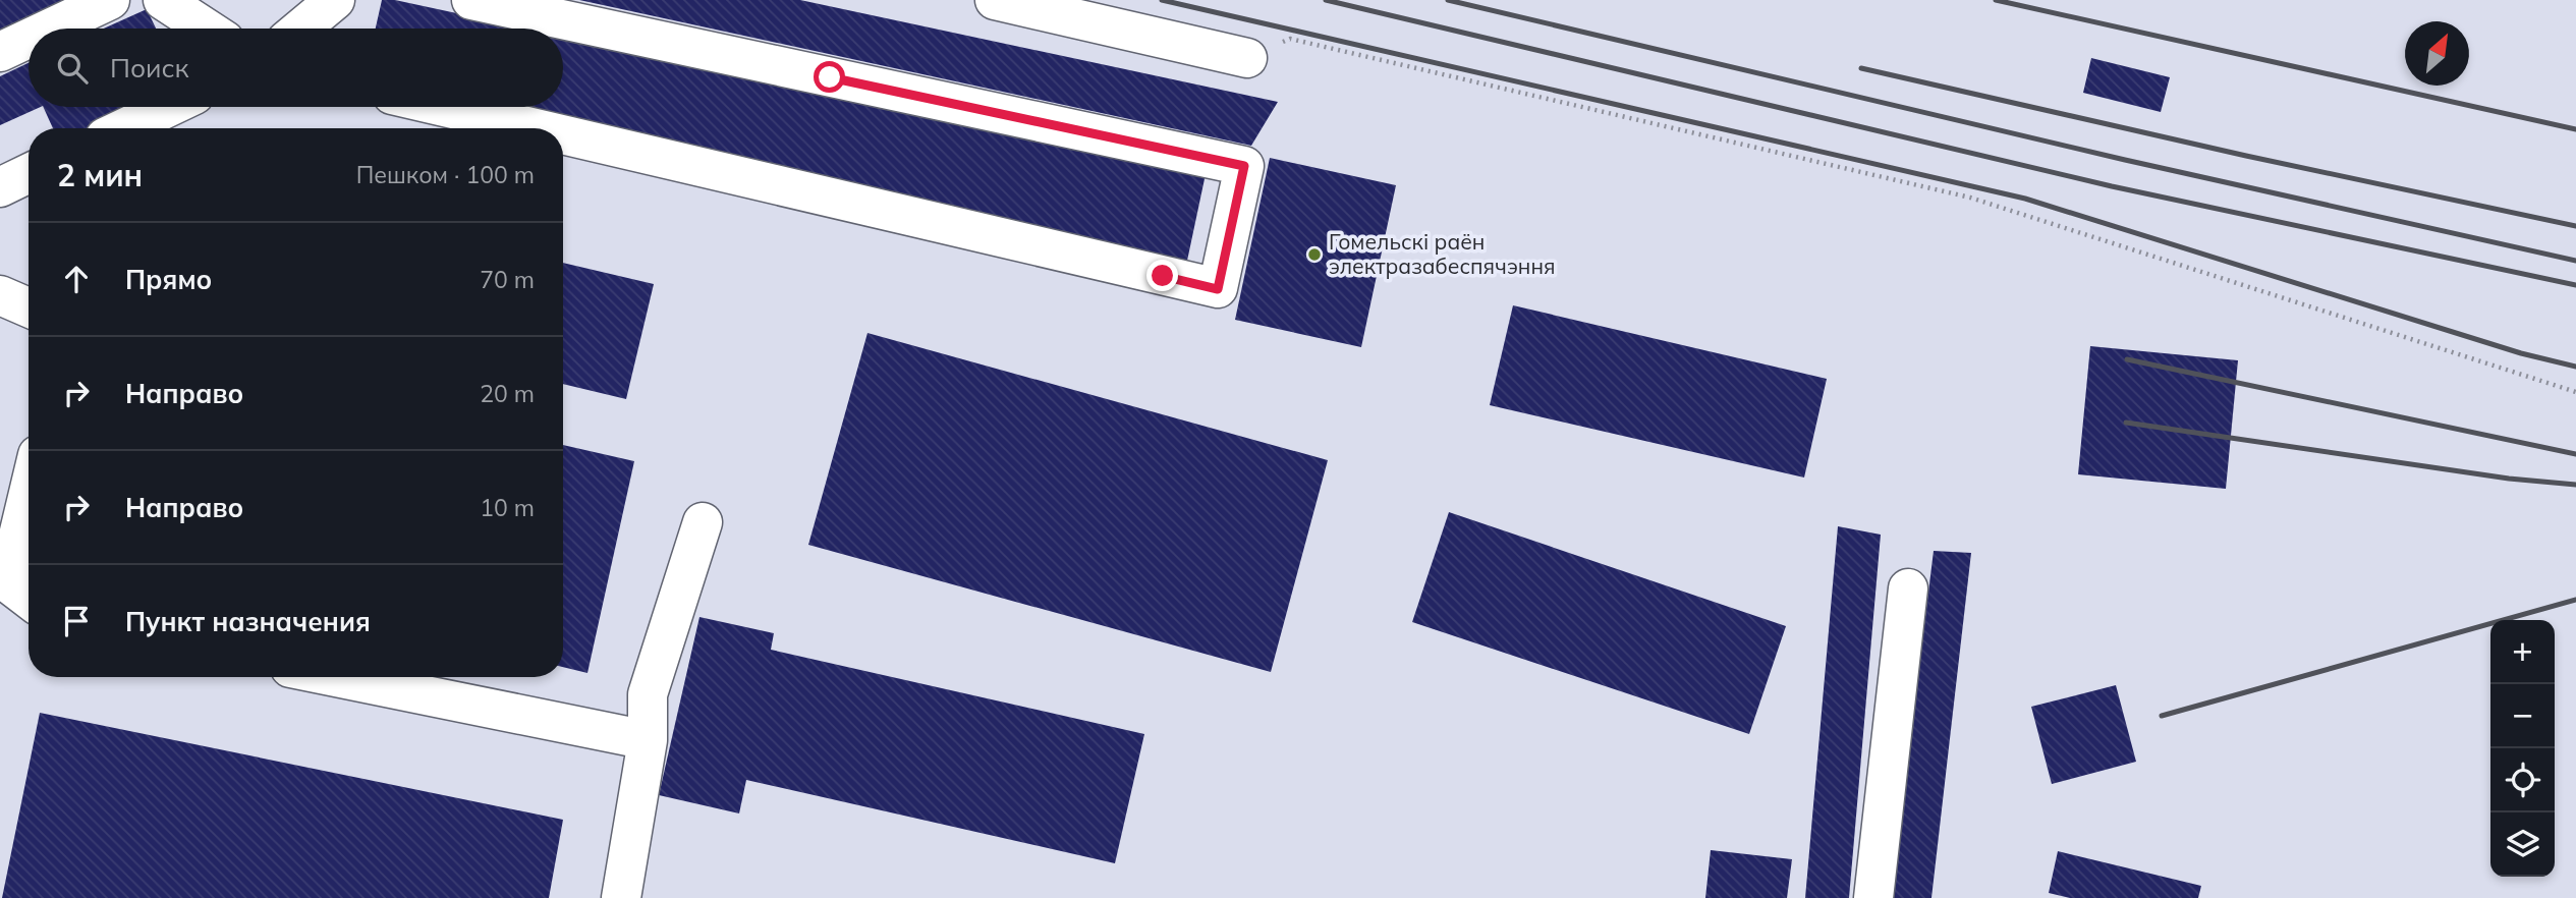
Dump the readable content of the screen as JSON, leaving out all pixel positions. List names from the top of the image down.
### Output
{
  "places": ["Гомельскі раён электразабеспячэння"],
  "north": "top right",
  "page": {
    "search": "Поиск",
    "heading": ["2 мин", "Пешком · 100 m"],
    "list": [
      ["Прямо", "70 m"],
      ["Направо", "20 m"],
      ["Направо", "10 m"],
      "Пункт назначения"
    ],
    "map_buttons": ["+", "−"]
  }
}
